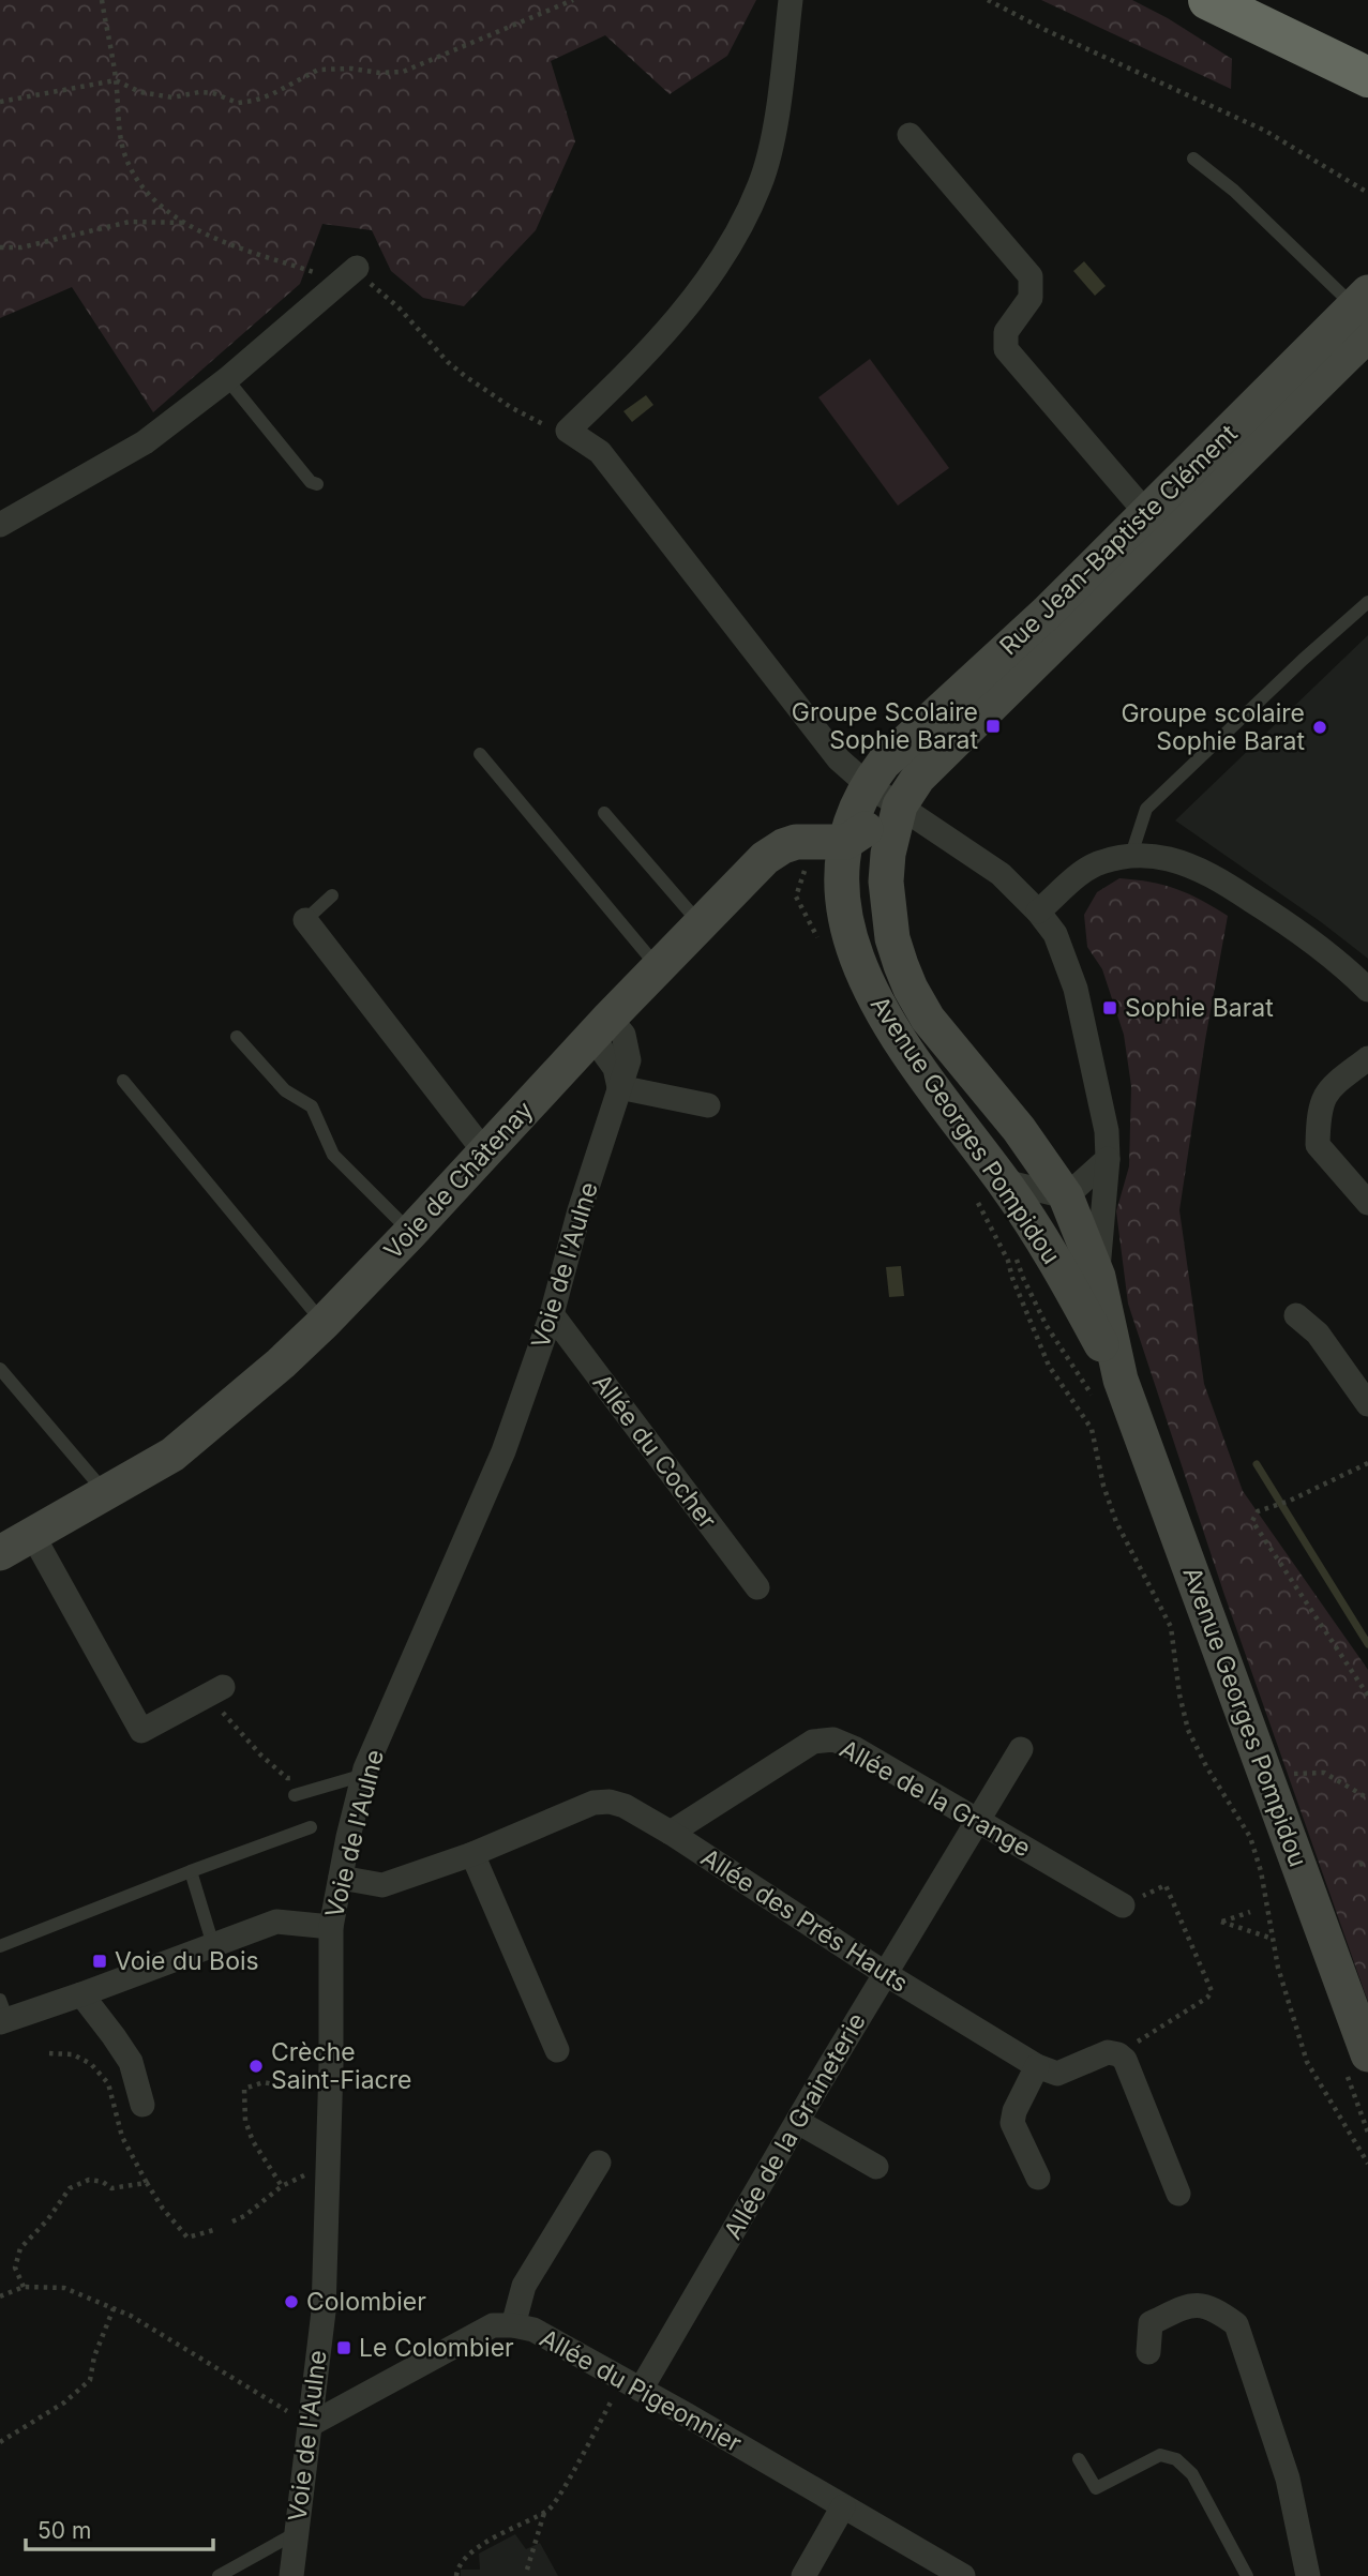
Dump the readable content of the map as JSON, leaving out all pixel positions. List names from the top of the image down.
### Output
{
  "streets": {
    "main road": ["Rue Jean-Baptiste Clément", "Avenue Georges Pompidou", "Voie de Châtenay"],
    "street": [
      "Voie de l'Aulne",
      "Allée du Cocher",
      "Allée de la Grange",
      "Allée des Prés Hauts",
      "Allée de la Graineterie",
      "Allée du Pigeonnier"
    ]
  },
  "crossings": [
    ["Rue Jean-Baptiste Clément", "Avenue Georges Pompidou"],
    ["Avenue Georges Pompidou", "Voie de Châtenay"],
    ["Voie de Châtenay", "Voie de l'Aulne"],
    ["Voie de l'Aulne", "Allée du Cocher"],
    ["Voie de l'Aulne", "Allée des Prés Hauts"],
    ["Voie de l'Aulne", "Allée du Pigeonnier"],
    ["Allée de la Grange", "Allée des Prés Hauts"],
    ["Allée de la Grange", "Allée de la Graineterie"],
    ["Allée des Prés Hauts", "Allée de la Graineterie"],
    ["Allée de la Graineterie", "Allée du Pigeonnier"]
  ],
  "places": {
    "transit": [
      "Groupe Scolaire Sophie Barat",
      "Sophie Barat",
      "Voie du Bois",
      "Le Colombier"
    ],
    "other": ["Groupe scolaire Sophie Barat", "Crèche Saint-Fiacre", "Colombier"]
  },
  "scale_bar": "50 m"
}
